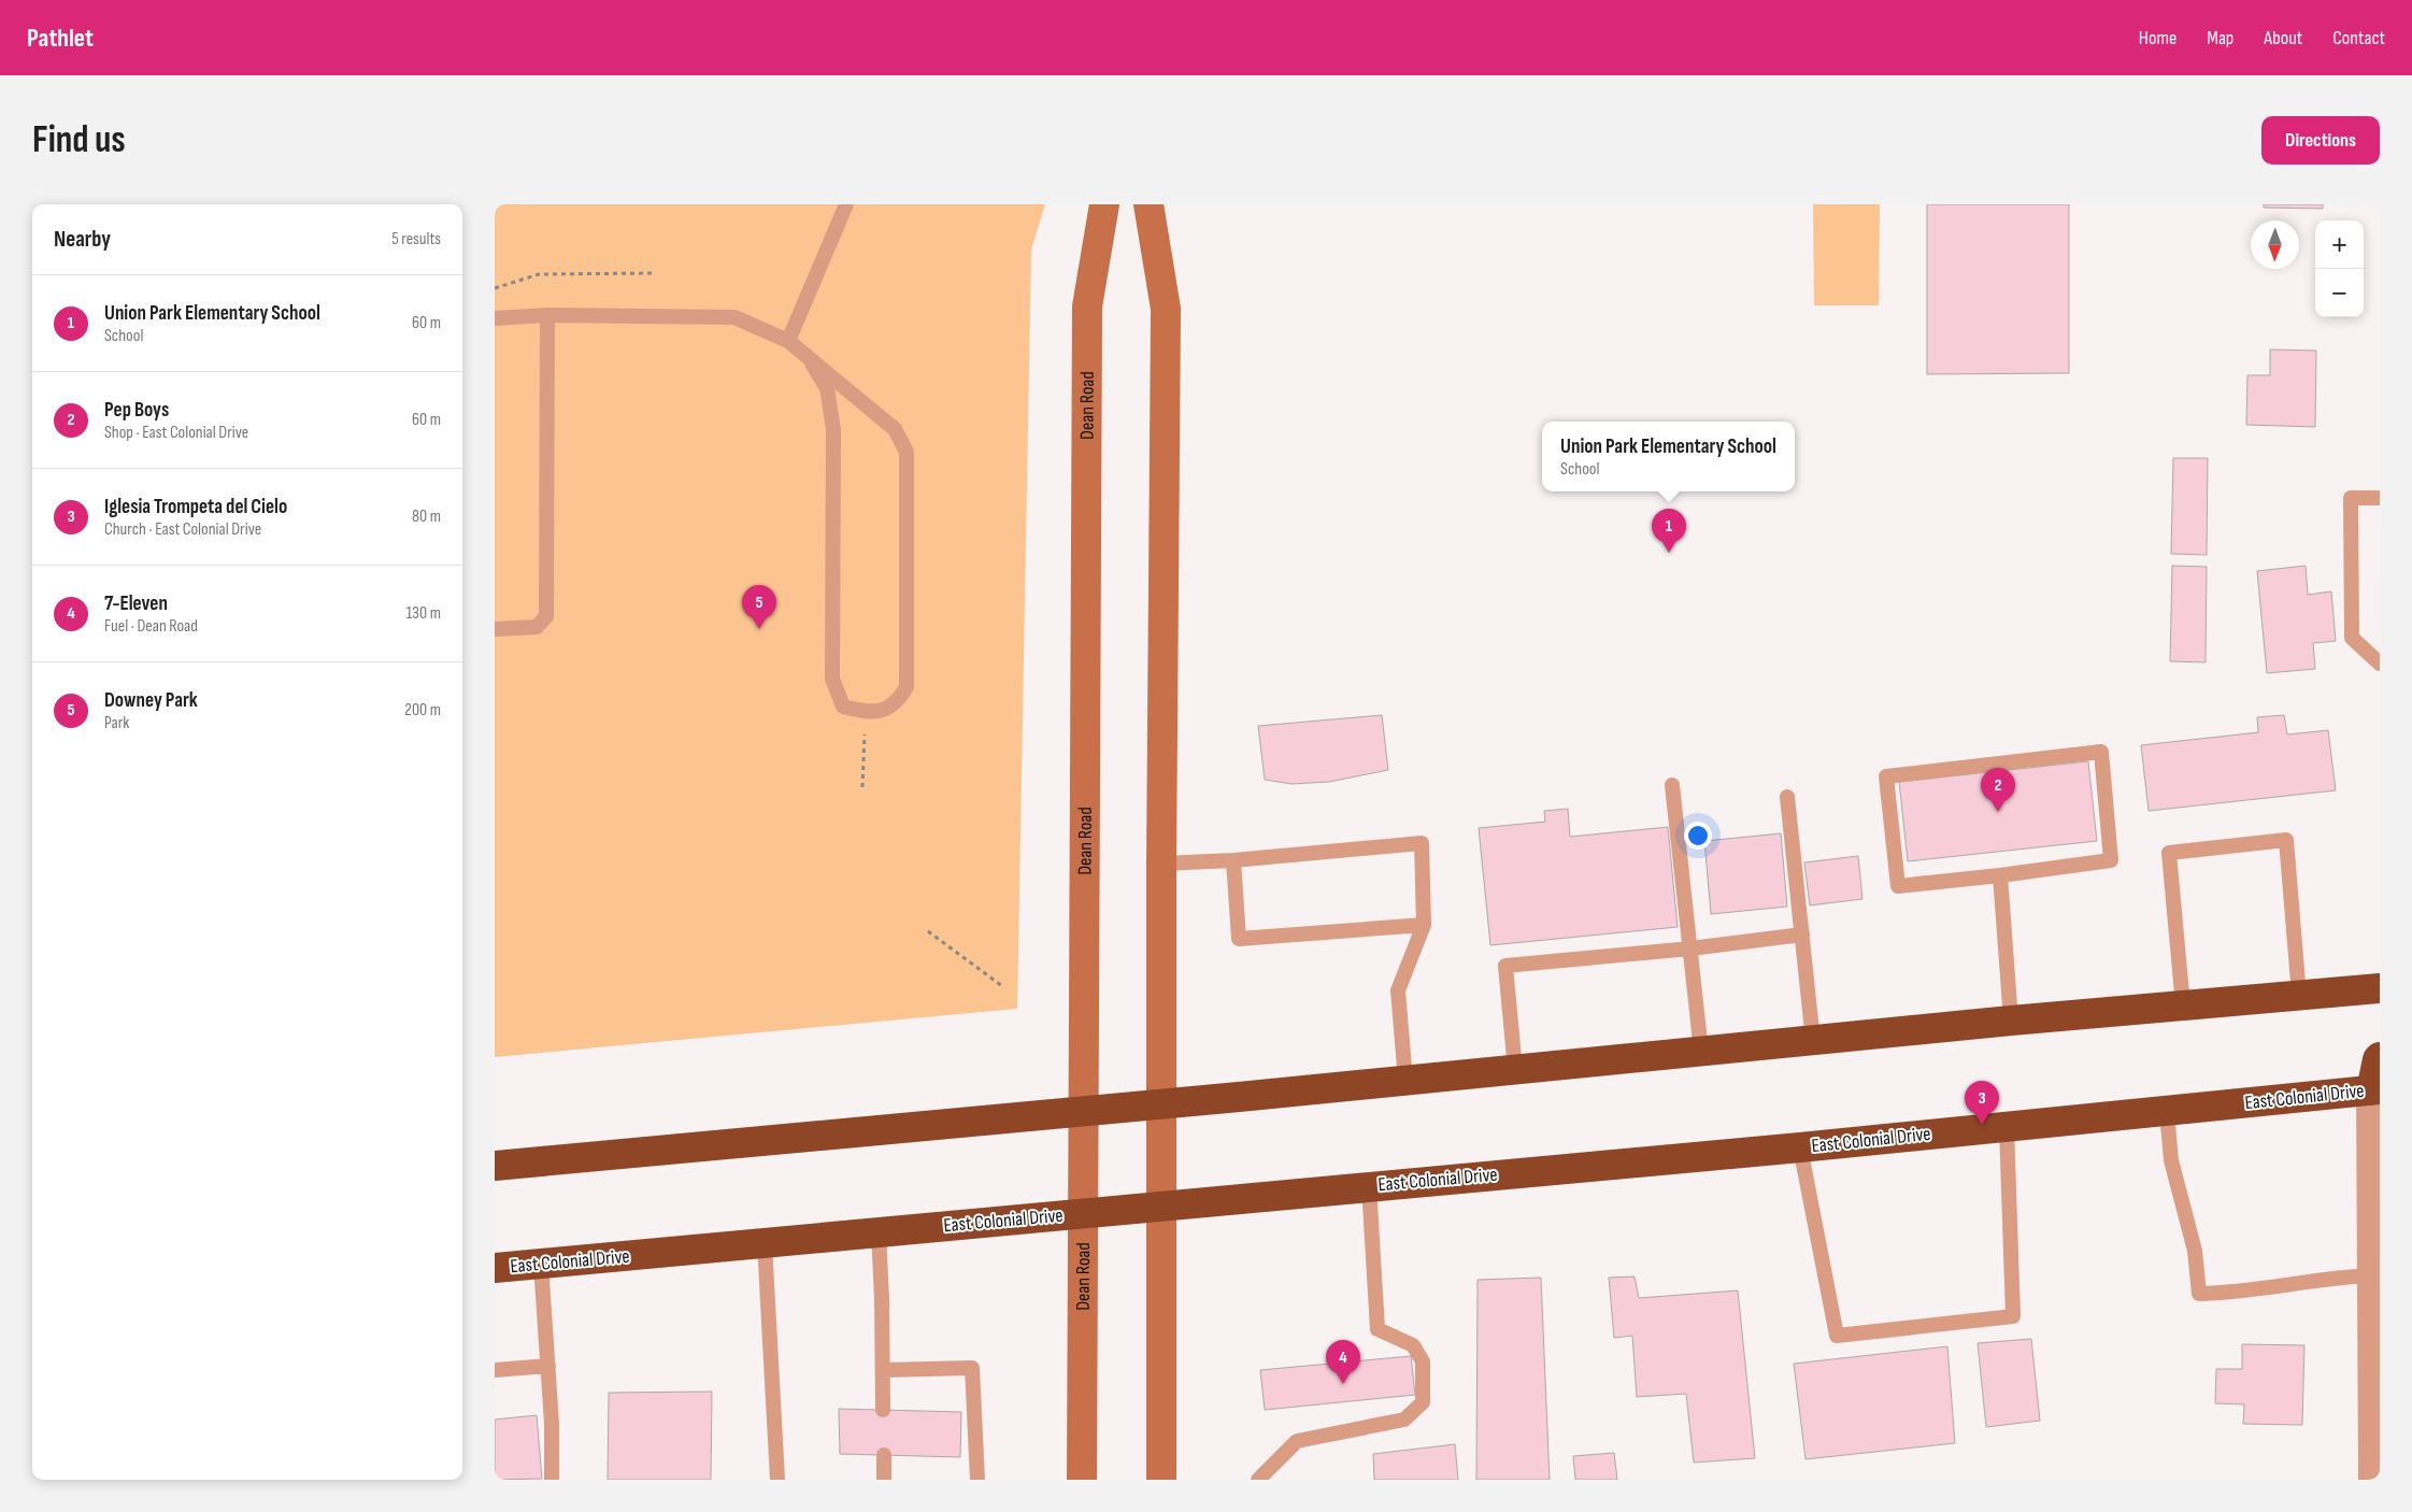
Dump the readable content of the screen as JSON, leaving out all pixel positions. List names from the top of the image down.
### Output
{
  "streets": {
    "highway": ["East Colonial Drive"],
    "main road": ["Dean Road"]
  },
  "crossings": [
    ["Dean Road", "East Colonial Drive"]
  ],
  "north": "bottom",
  "page": {
    "header": "Pathlet",
    "nav": [
      "Home",
      "Map",
      "About",
      "Contact"
    ],
    "buttons": "Directions",
    "title": "Find us",
    "heading": ["Nearby", "5 results"],
    "map_buttons": ["+", "−"],
    "list": [
      {
        "mark": "1",
        "name": "Union Park Elementary School",
        "note": "School",
        "value": "60 m"
      },
      {
        "mark": "2",
        "name": "Pep Boys",
        "note": "Shop · East Colonial Drive",
        "value": "60 m"
      },
      {
        "mark": "3",
        "name": "Iglesia Trompeta del Cielo",
        "note": "Church · East Colonial Drive",
        "value": "80 m"
      },
      {
        "mark": "4",
        "name": "7-Eleven",
        "note": "Fuel · Dean Road",
        "value": "130 m"
      },
      {
        "mark": "5",
        "name": "Downey Park",
        "note": "Park",
        "value": "200 m"
      }
    ],
    "popup": ["Union Park Elementary School", "School"],
    "pins": [
      "1",
      "5",
      "2",
      "3",
      "4"
    ]
  }
}
